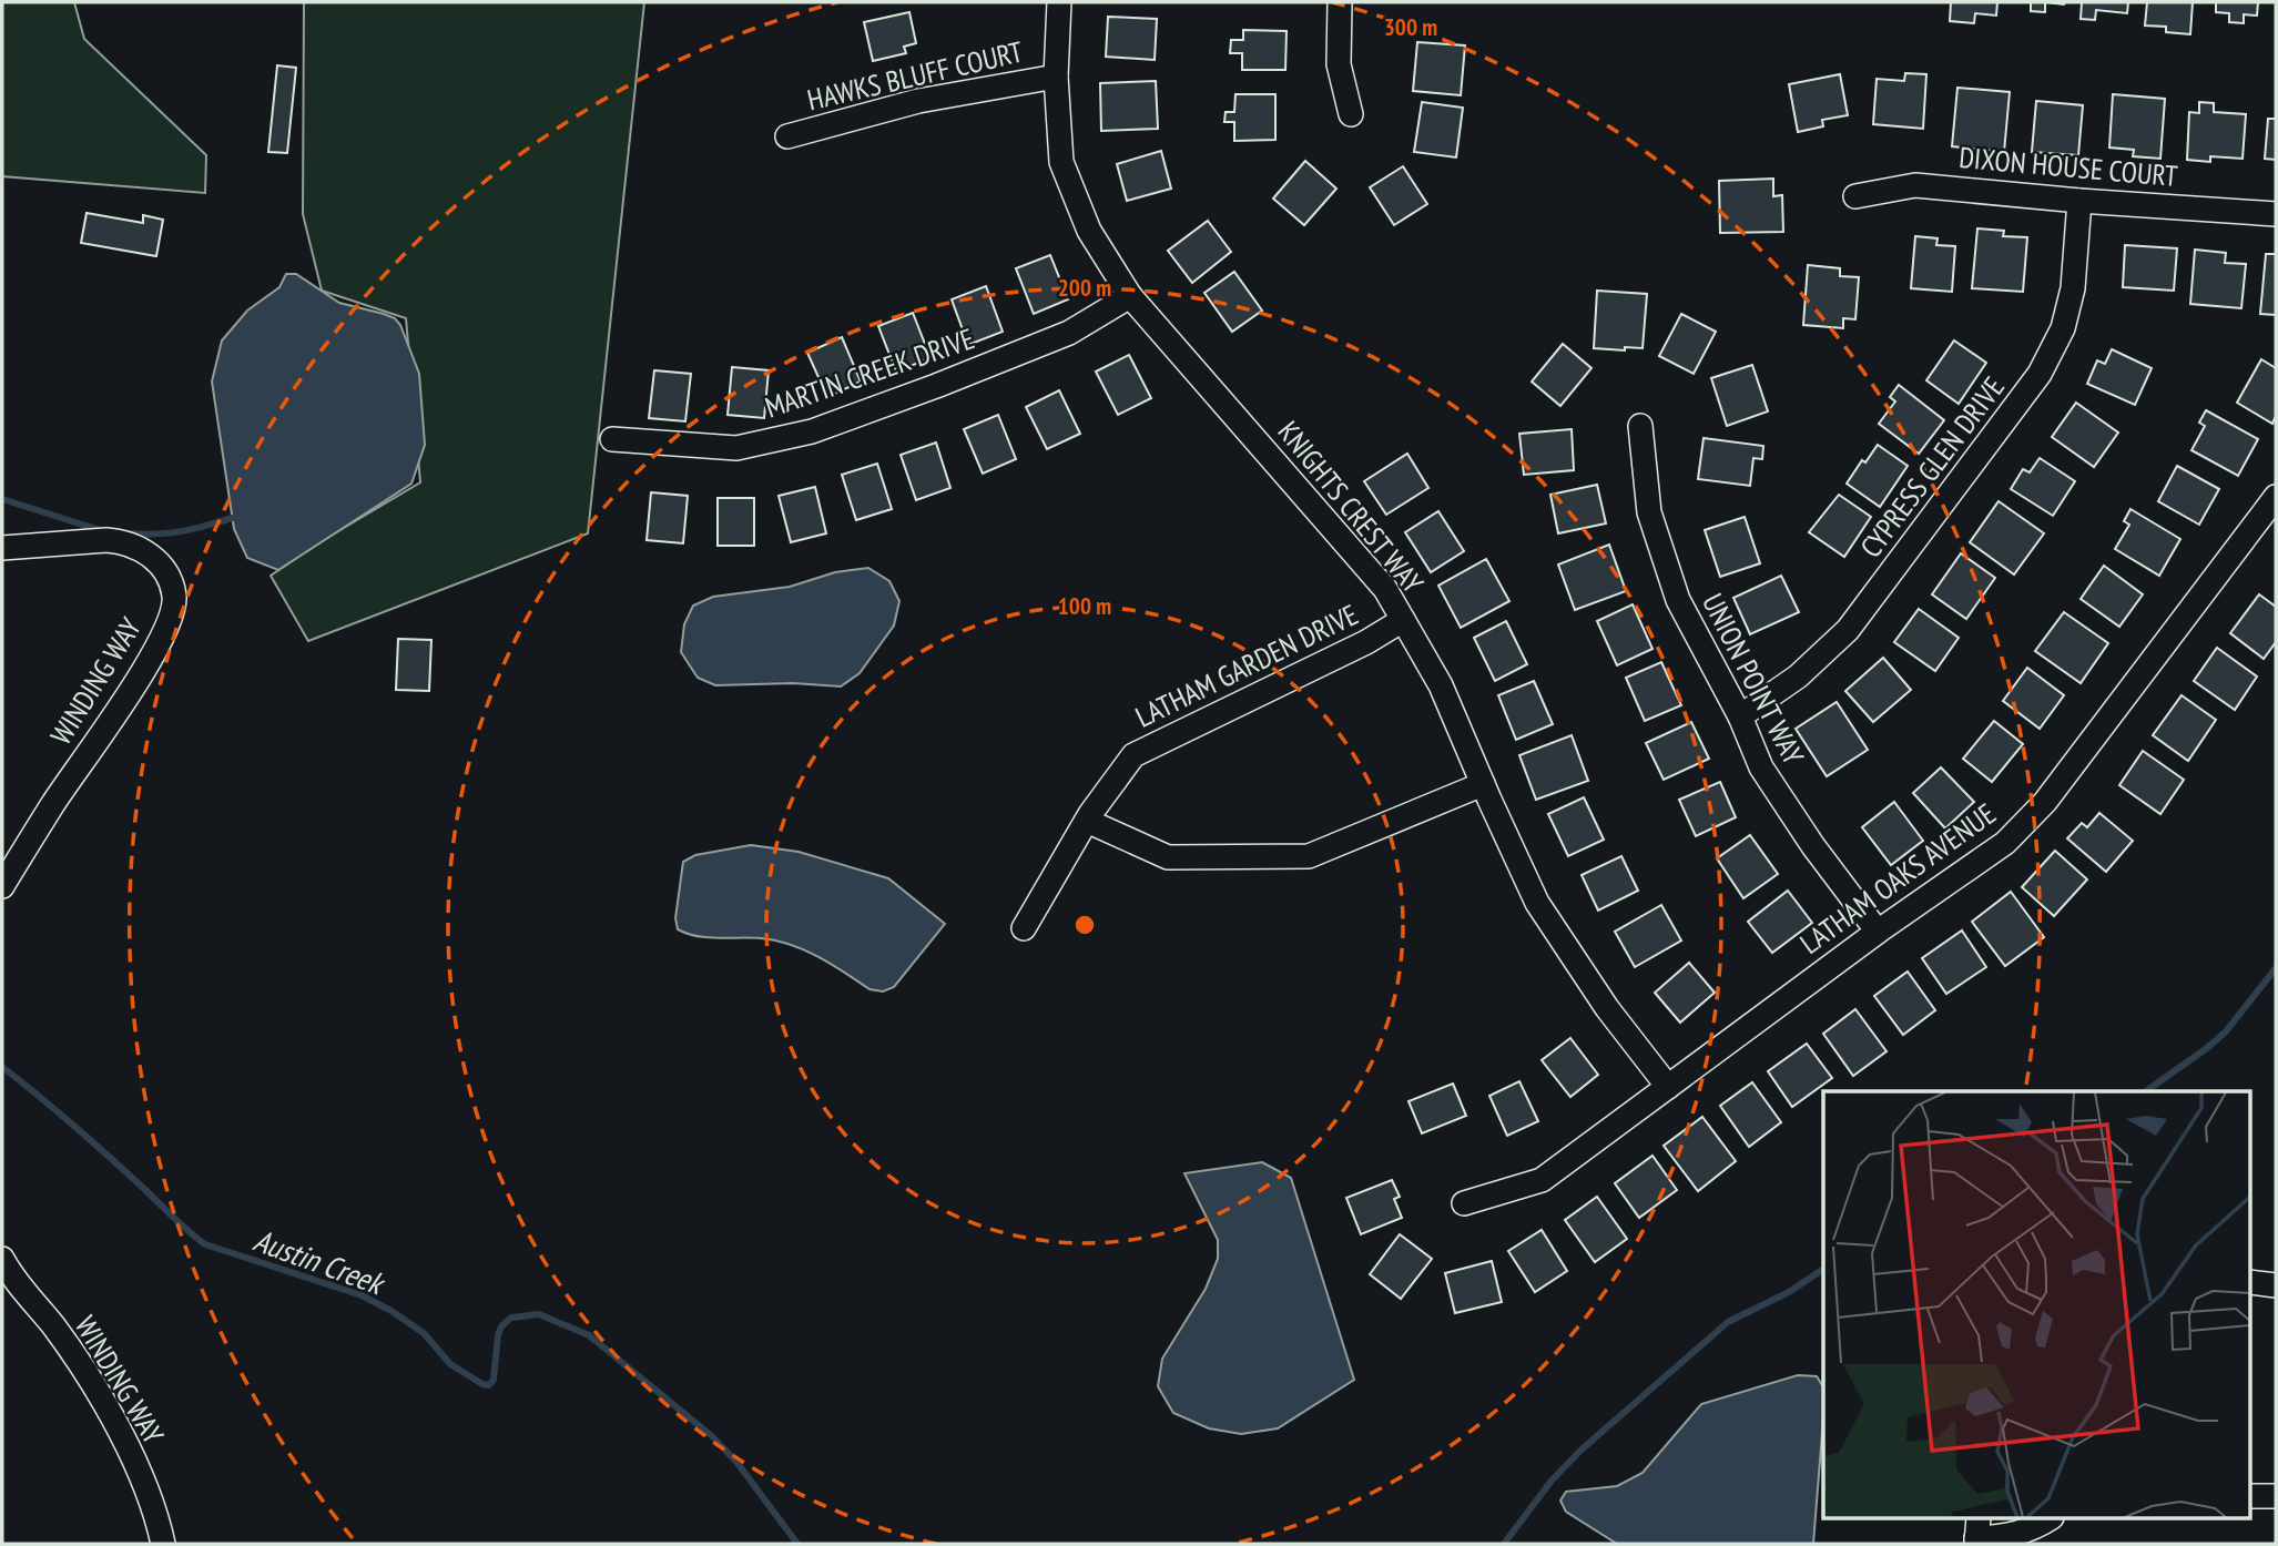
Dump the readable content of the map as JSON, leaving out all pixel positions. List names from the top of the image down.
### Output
{
  "streets": {
    "street": [
      "HAWKS BLUFF COURT",
      "DIXON HOUSE COURT",
      "MARTIN CREEK DRIVE",
      "CYPRESS GLEN DRIVE",
      "KNIGHTS CREST WAY",
      "LATHAM GARDEN DRIVE",
      "UNION POINT WAY",
      "WINDING WAY",
      "LATHAM OAKS AVENUE"
    ]
  },
  "crossings": [
    ["HAWKS BLUFF COURT", "KNIGHTS CREST WAY"],
    ["DIXON HOUSE COURT", "CYPRESS GLEN DRIVE"],
    ["MARTIN CREEK DRIVE", "KNIGHTS CREST WAY"],
    ["CYPRESS GLEN DRIVE", "UNION POINT WAY"],
    ["KNIGHTS CREST WAY", "LATHAM GARDEN DRIVE"],
    ["KNIGHTS CREST WAY", "LATHAM OAKS AVENUE"],
    ["UNION POINT WAY", "LATHAM OAKS AVENUE"]
  ],
  "water": ["Austin Creek"],
  "rings": ["300 m", "200 m", "100 m"]
}
